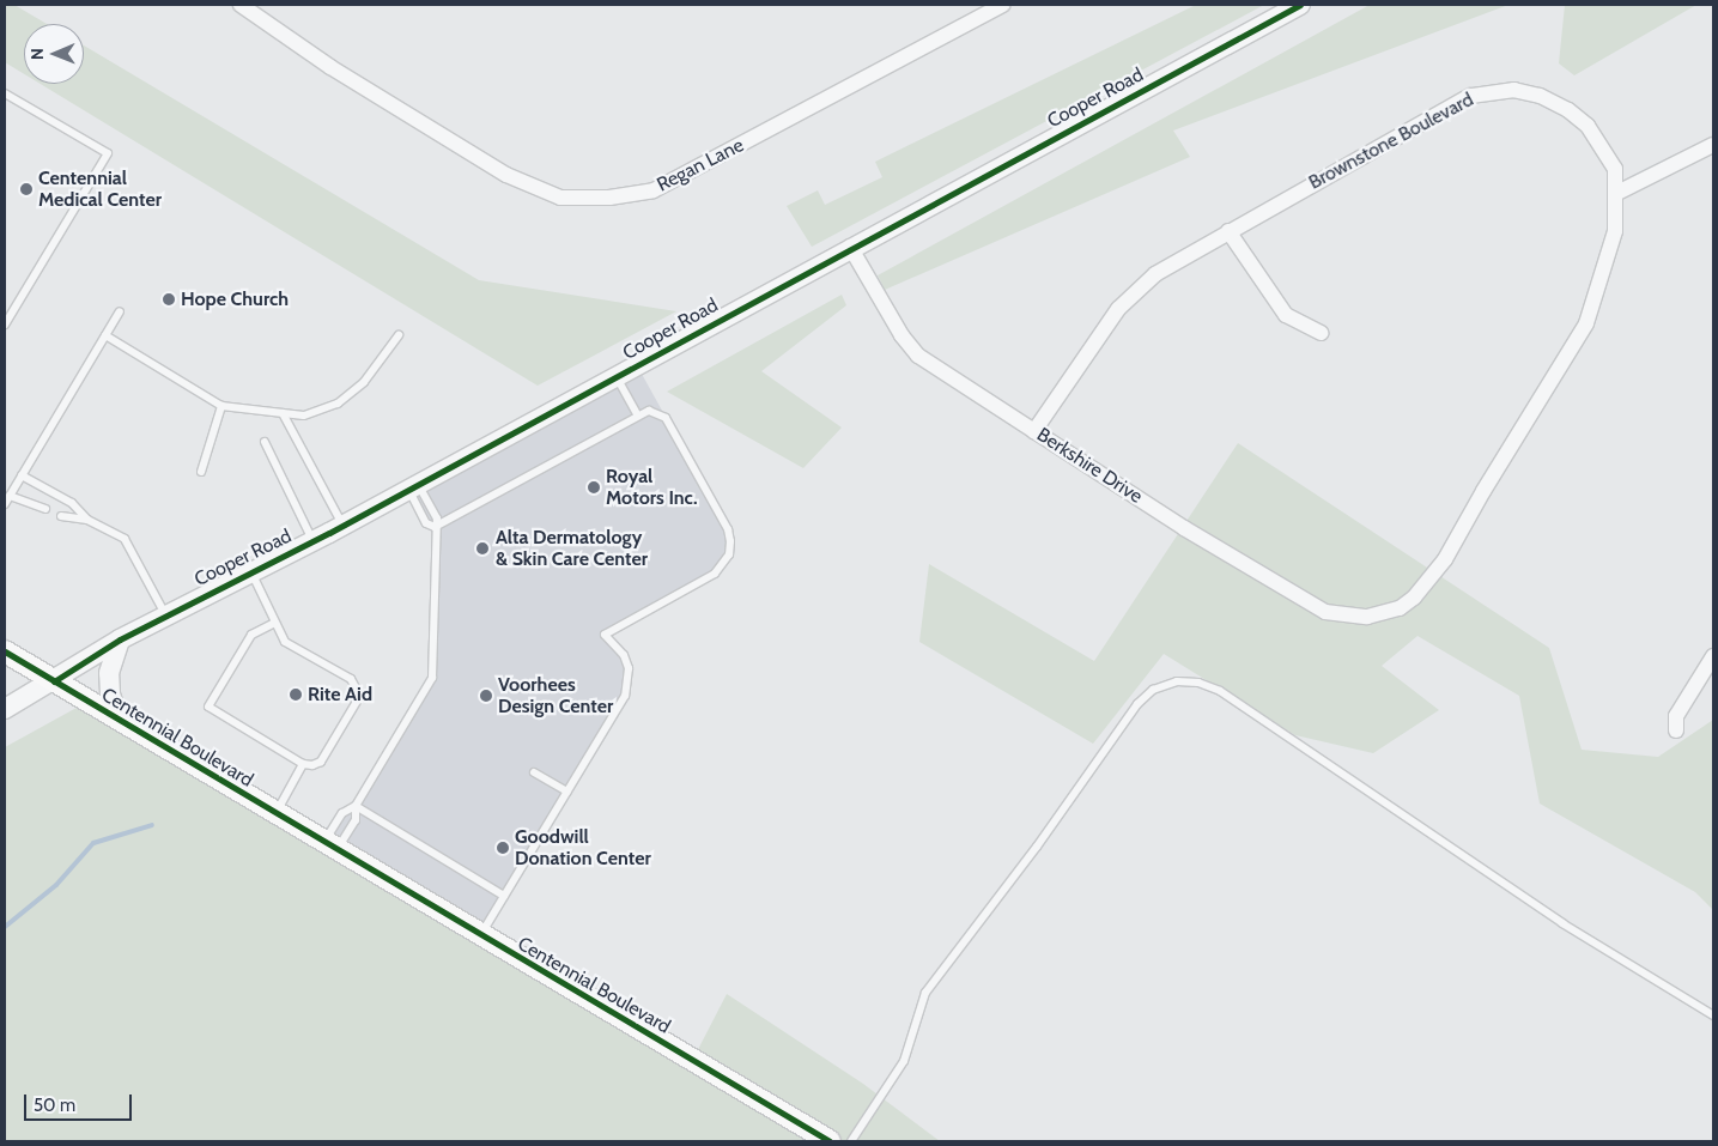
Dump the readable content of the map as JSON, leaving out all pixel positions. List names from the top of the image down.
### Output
{
  "streets": {
    "main road": ["Centennial Boulevard"],
    "street": [
      "Cooper Road",
      "Brownstone Boulevard",
      "Regan Lane",
      "Berkshire Drive"
    ]
  },
  "crossings": [
    ["Cooper Road", "Berkshire Drive"],
    ["Cooper Road", "Centennial Boulevard"],
    ["Brownstone Boulevard", "Berkshire Drive"]
  ],
  "places": [
    "Centennial Medical Center",
    "Hope Church",
    "Royal Motors Inc.",
    "Alta Dermatology & Skin Care Center",
    "Rite Aid",
    "Voorhees Design Center",
    "Goodwill Donation Center"
  ],
  "scale_bar": "50 m",
  "north": "left"
}
